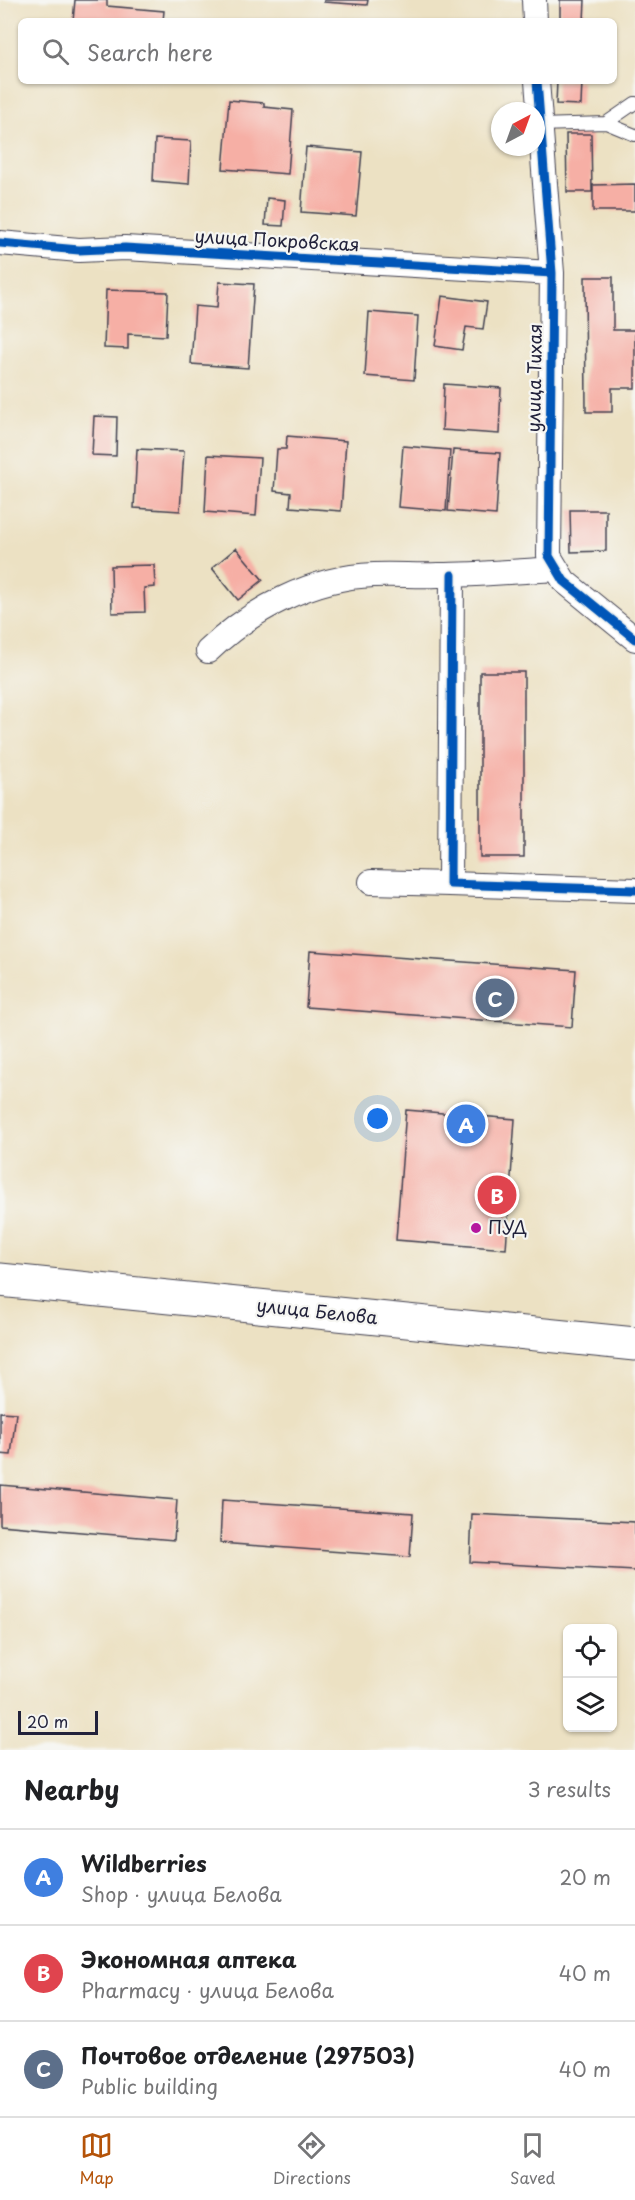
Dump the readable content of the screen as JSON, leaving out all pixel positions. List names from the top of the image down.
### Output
{
  "streets": {
    "main road": ["улица Белова"],
    "street": ["улица Покровская", "улица Тихая"]
  },
  "crossings": [
    ["улица Покровская", "улица Тихая"]
  ],
  "places": ["ПУД"],
  "scale_bar": "20 m",
  "north": "top right",
  "page": {
    "search": "Search here",
    "pins": ["C", "A", "B"],
    "scale": "20 m",
    "heading": ["Nearby", "3 results"],
    "list": [
      {
        "mark": "A",
        "name": "Wildberries",
        "note": "Shop · улица Белова",
        "value": "20 m"
      },
      {
        "mark": "B",
        "name": "Экономная аптека",
        "note": "Pharmacy · улица Белова",
        "value": "40 m"
      },
      {
        "mark": "C",
        "name": "Почтовое отделение (297503)",
        "note": "Public building",
        "value": "40 m"
      }
    ],
    "nav": ["Map", "Directions", "Saved"]
  }
}
